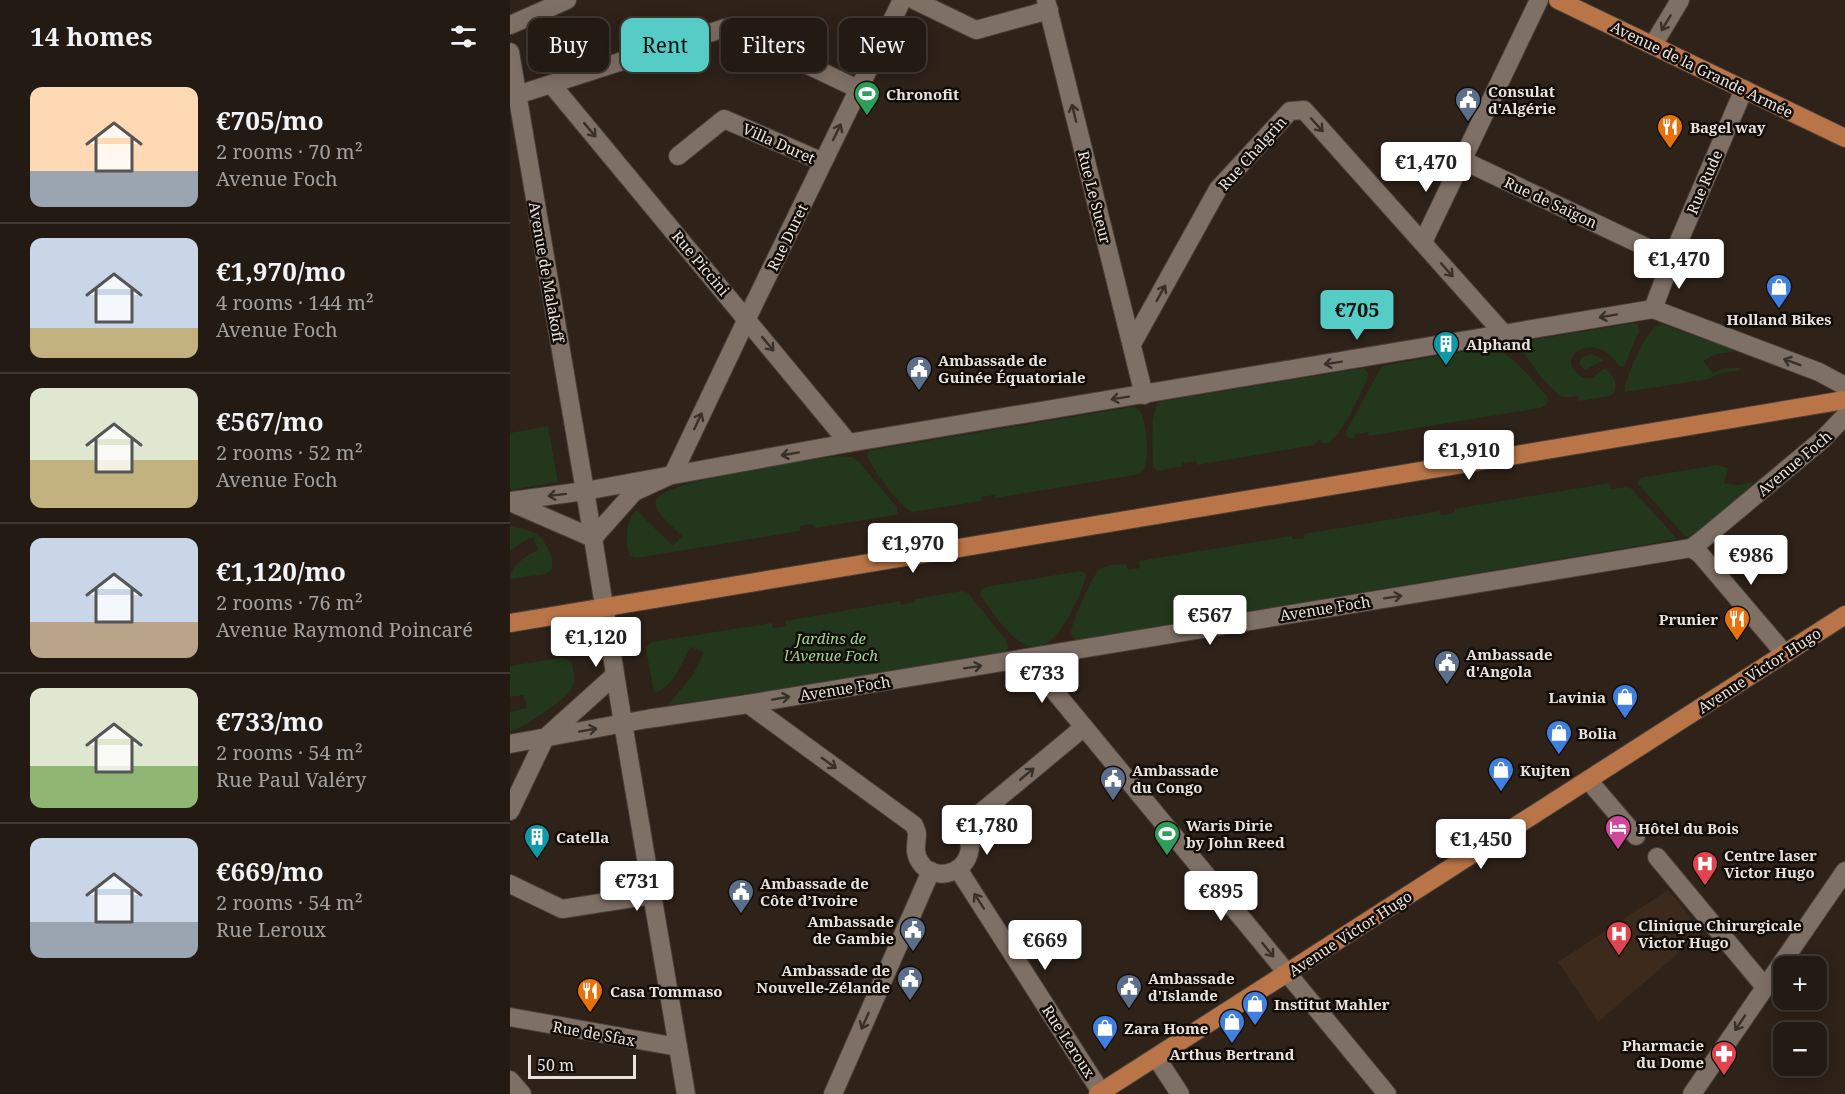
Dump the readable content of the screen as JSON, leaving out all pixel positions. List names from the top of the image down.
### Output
{
  "streets": {
    "main road": ["Avenue de la Grande Armée", "Avenue Victor Hugo"],
    "street": [
      "Villa Duret",
      "Rue Chalgrin",
      "Rue Rude",
      "Rue Le Sueur",
      "Rue de Saïgon",
      "Rue Duret",
      "Rue Piccini",
      "Avenue de Malakoff",
      "Avenue Foch",
      "Rue de Sfax",
      "Rue Leroux"
    ]
  },
  "crossings": [
    ["Avenue de la Grande Armée", "Rue Rude"],
    ["Villa Duret", "Rue Duret"],
    ["Rue Chalgrin", "Rue Le Sueur"],
    ["Rue Rude", "Rue de Saïgon"],
    ["Rue Duret", "Rue Piccini"],
    ["Avenue de Malakoff", "Avenue Foch"],
    ["Avenue de Malakoff", "Rue de Sfax"],
    ["Avenue Victor Hugo", "Rue Leroux"]
  ],
  "one_way": [
    "Rue Le Sueur",
    "Rue Duret",
    "Rue Piccini",
    "Avenue Foch",
    "Rue Leroux"
  ],
  "parks": ["Jardins de l'Avenue Foch"],
  "places": {
    "sports": ["Chronofit", "Waris Dirie by John Reed"],
    "public building": [
      "Consulat d'Algérie",
      "Ambassade de Guinée Équatoriale",
      "Ambassade d'Angola",
      "Ambassade du Congo",
      "Ambassade de Côte d’Ivoire",
      "Ambassade de Gambie",
      "Ambassade de Nouvelle-Zélande",
      "Ambassade d'Islande"
    ],
    "restaurant": ["Bagel way", "Prunier", "Casa Tommaso"],
    "shop": [
      "Holland Bikes",
      "Lavinia",
      "Bolia",
      "Kujten",
      "Institut Mahler",
      "Arthus Bertrand",
      "Zara Home"
    ],
    "building": ["Alphand", "Catella"],
    "hotel": ["Hôtel du Bois"],
    "hospital": ["Centre laser Victor Hugo", "Clinique Chirurgicale Victor Hugo"],
    "pharmacy": ["Pharmacie du Dome"]
  },
  "scale_bar": "50 m",
  "page": {
    "heading": "14 homes",
    "chip": [
      "Buy",
      "Rent",
      "Filters",
      "New"
    ],
    "list": [
      {
        "name": "€705/mo",
        "note": "2 rooms · 70 m² · Avenue Foch"
      },
      {
        "name": "€1,970/mo",
        "note": "4 rooms · 144 m² · Avenue Foch"
      },
      {
        "name": "€567/mo",
        "note": "2 rooms · 52 m² · Avenue Foch"
      },
      {
        "name": "€1,120/mo",
        "note": "2 rooms · 76 m² · Avenue Raymond Poincaré"
      },
      {
        "name": "€733/mo",
        "note": "2 rooms · 54 m² · Rue Paul Valéry"
      },
      {
        "name": "€669/mo",
        "note": "2 rooms · 54 m² · Rue Leroux"
      }
    ],
    "price": [
      "€1,470",
      "€1,470",
      "€705",
      "€1,910",
      "€1,970",
      "€986",
      "€567",
      "€1,120",
      "€733",
      "€1,780",
      "€1,450",
      "€731",
      "€895",
      "€669"
    ],
    "map_buttons": ["+", "−"],
    "scale": "50 m"
  }
}
